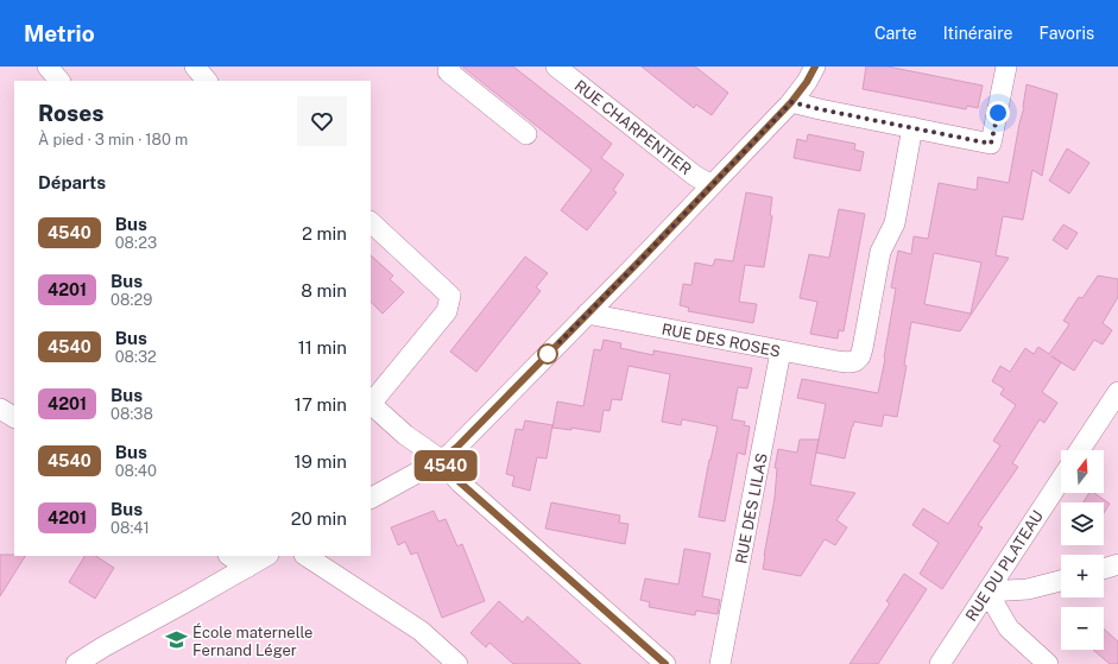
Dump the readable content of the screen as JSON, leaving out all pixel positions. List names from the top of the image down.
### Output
{
  "streets": {
    "street": [
      "RUE CHARPENTIER",
      "RUE DES ROSES",
      "RUE DES LILAS",
      "RUE DU PLATEAU"
    ]
  },
  "crossings": [
    ["RUE DES ROSES", "RUE DES LILAS"]
  ],
  "places": {
    "school or university": ["École maternelle Fernand Léger"]
  },
  "lines": ["bus line 4540"],
  "north": "top",
  "page": {
    "header": "Metrio",
    "nav": ["Carte", "Itinéraire", "Favoris"],
    "on_map": "4540",
    "heading": [
      ["Roses", "À pied · 3 min · 180 m"],
      "Départs"
    ],
    "list": [
      {
        "mark": "4540",
        "name": "Bus",
        "note": "08:23",
        "value": "2 min"
      },
      {
        "mark": "4201",
        "name": "Bus",
        "note": "08:29",
        "value": "8 min"
      },
      {
        "mark": "4540",
        "name": "Bus",
        "note": "08:32",
        "value": "11 min"
      },
      {
        "mark": "4201",
        "name": "Bus",
        "note": "08:38",
        "value": "17 min"
      },
      {
        "mark": "4540",
        "name": "Bus",
        "note": "08:40",
        "value": "19 min"
      },
      {
        "mark": "4201",
        "name": "Bus",
        "note": "08:41",
        "value": "20 min"
      }
    ],
    "map_buttons": ["+", "−"]
  }
}
